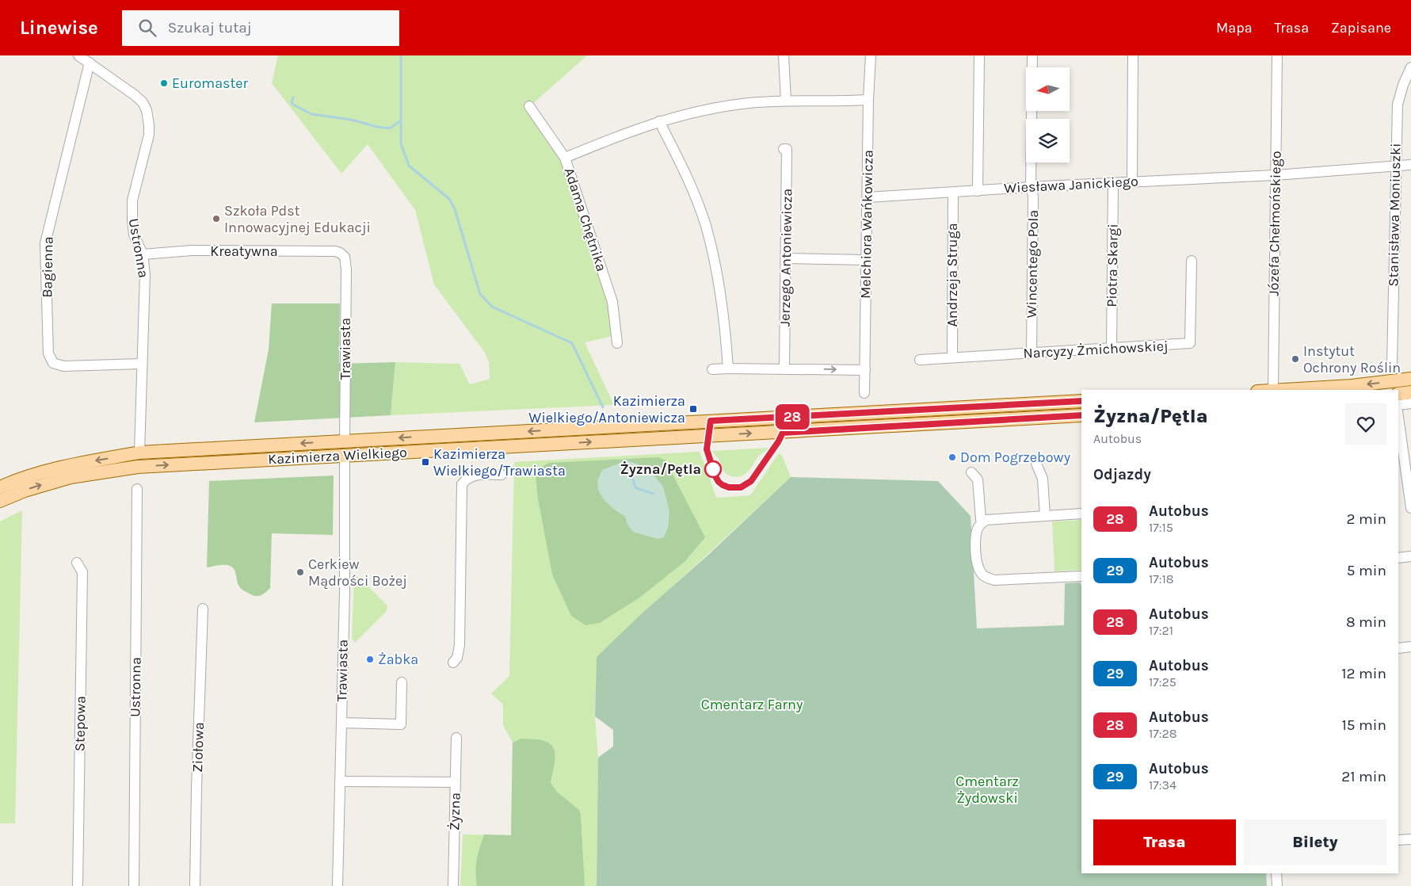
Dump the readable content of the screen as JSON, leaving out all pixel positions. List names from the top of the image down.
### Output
{
  "streets": {
    "main road": ["Kazimierza Wielkiego"],
    "street": [
      "Wiesława Janickiego",
      "Stanisława Moniuszki",
      "Adama Chętnika",
      "Józefa Chełmońskiego",
      "Melchiora Wańkowicza",
      "Ustronna",
      "Kreatywna",
      "Jerzego Antoniewicza",
      "Wincentego Pola",
      "Piotra Skargi",
      "Bagienna",
      "Andrzeja Struga",
      "Trawiasta",
      "Narcyzy Żmichowskiej",
      "Stepowa",
      "Ziołowa",
      "Żyzna"
    ]
  },
  "crossings": [
    ["Wiesława Janickiego", "Stanisława Moniuszki"],
    ["Wiesława Janickiego", "Józefa Chełmońskiego"],
    ["Wiesława Janickiego", "Melchiora Wańkowicza"],
    ["Wiesława Janickiego", "Wincentego Pola"],
    ["Wiesława Janickiego", "Piotra Skargi"],
    ["Wiesława Janickiego", "Andrzeja Struga"],
    ["Ustronna", "Kreatywna"],
    ["Ustronna", "Bagienna"],
    ["Ustronna", "Kazimierza Wielkiego"],
    ["Kreatywna", "Trawiasta"],
    ["Wincentego Pola", "Narcyzy Żmichowskiej"],
    ["Piotra Skargi", "Narcyzy Żmichowskiej"],
    ["Andrzeja Struga", "Narcyzy Żmichowskiej"],
    ["Trawiasta", "Kazimierza Wielkiego"]
  ],
  "parks": ["Cmentarz Farny", "Cmentarz Żydowski"],
  "places": {
    "other": [
      "Euromaster",
      "Szkoła Pdst Innowacyjnej Edukacji",
      "Instytut Ochrony Roślin",
      "Dom Pogrzebowy",
      "Żyzna/Pętla",
      "Cerkiew Mądrości Bożej",
      "Żabka"
    ],
    "transit": ["Kazimierza Wielkiego/Antoniewicza", "Kazimierza Wielkiego/Trawiasta"]
  },
  "lines": ["bus line 28"],
  "north": "left",
  "page": {
    "header": "Linewise",
    "search": "Szukaj tutaj",
    "nav": ["Mapa", "Trasa", "Zapisane"],
    "on_map": "28",
    "heading": [
      ["Żyzna/Pętla", "Autobus"],
      "Odjazdy"
    ],
    "list": [
      {
        "mark": "28",
        "name": "Autobus",
        "note": "17:15",
        "value": "2 min"
      },
      {
        "mark": "29",
        "name": "Autobus",
        "note": "17:18",
        "value": "5 min"
      },
      {
        "mark": "28",
        "name": "Autobus",
        "note": "17:21",
        "value": "8 min"
      },
      {
        "mark": "29",
        "name": "Autobus",
        "note": "17:25",
        "value": "12 min"
      },
      {
        "mark": "28",
        "name": "Autobus",
        "note": "17:28",
        "value": "15 min"
      },
      {
        "mark": "29",
        "name": "Autobus",
        "note": "17:34",
        "value": "21 min"
      }
    ],
    "buttons": ["Trasa", "Bilety"]
  }
}
